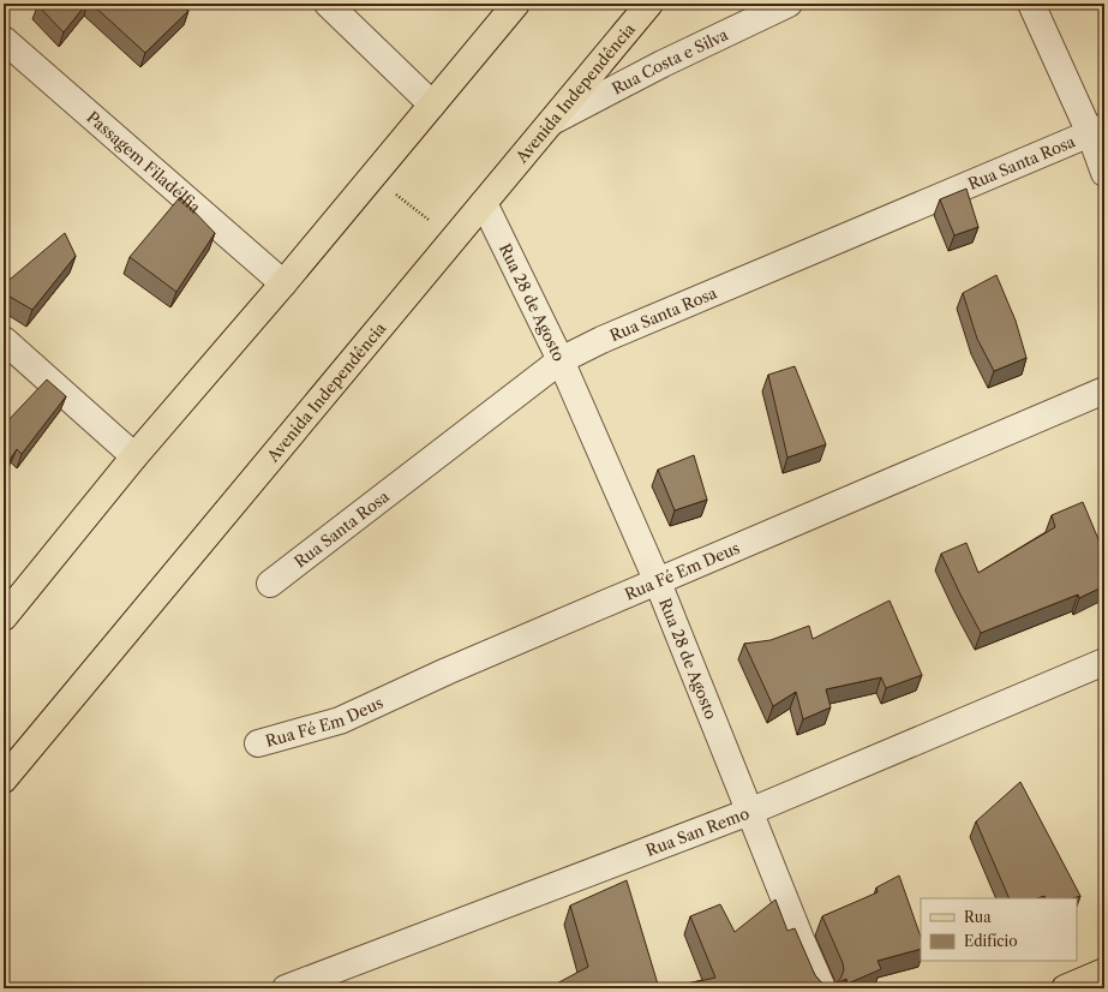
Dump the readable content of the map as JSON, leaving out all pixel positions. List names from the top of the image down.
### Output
{
  "streets": {
    "main road": ["Avenida Independência"],
    "street": [
      "Rua Costa e Silva",
      "Passagem Filadélfia",
      "Rua Santa Rosa",
      "Rua 28 de Agosto",
      "Rua Fé Em Deus",
      "Rua San Remo"
    ]
  },
  "crossings": [
    ["Rua Costa e Silva", "Avenida Independência"],
    ["Avenida Independência", "Rua 28 de Agosto"],
    ["Rua Santa Rosa", "Rua 28 de Agosto"],
    ["Rua 28 de Agosto", "Rua Fé Em Deus"],
    ["Rua 28 de Agosto", "Rua San Remo"]
  ],
  "legend": ["Rua", "Edifício"]
}
